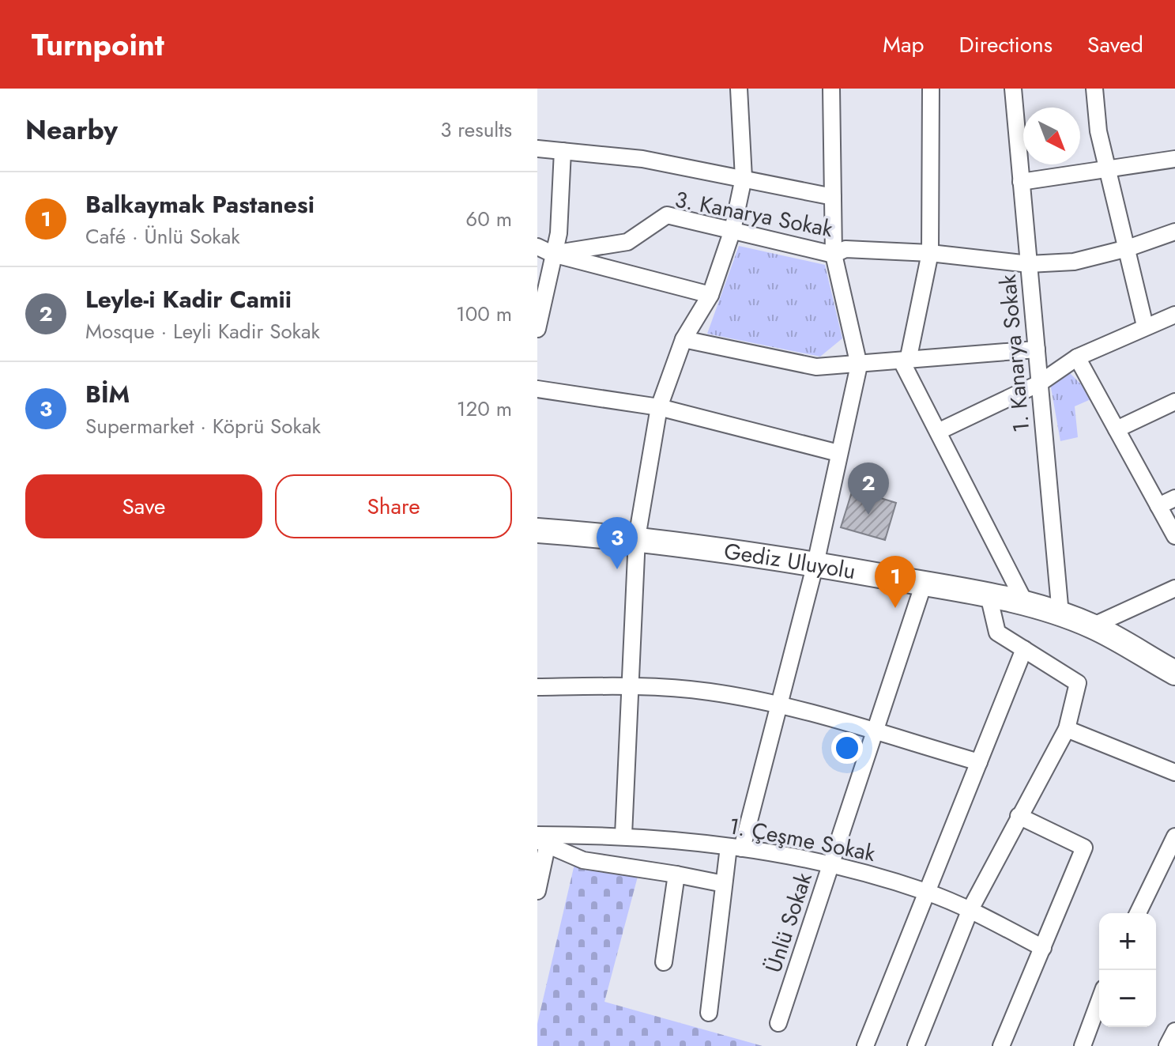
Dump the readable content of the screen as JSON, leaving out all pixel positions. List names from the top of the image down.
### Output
{
  "streets": {
    "street": [
      "3. Kanarya Sokak",
      "1. Kanarya Sokak",
      "Gediz Uluyolu",
      "1. Çeşme Sokak",
      "Ünlü Sokak"
    ]
  },
  "crossings": [
    ["3. Kanarya Sokak", "1. Kanarya Sokak"],
    ["1. Kanarya Sokak", "Gediz Uluyolu"],
    ["Gediz Uluyolu", "Ünlü Sokak"],
    ["1. Çeşme Sokak", "Ünlü Sokak"]
  ],
  "north": "bottom right",
  "page": {
    "header": "Turnpoint",
    "nav": ["Map", "Directions", "Saved"],
    "heading": ["Nearby", "3 results"],
    "list": [
      {
        "mark": "1",
        "name": "Balkaymak Pastanesi",
        "note": "Café · Ünlü Sokak",
        "value": "60 m"
      },
      {
        "mark": "2",
        "name": "Leyle-i Kadir Camii",
        "note": "Mosque · Leyli Kadir Sokak",
        "value": "100 m"
      },
      {
        "mark": "3",
        "name": "BİM",
        "note": "Supermarket · Köprü Sokak",
        "value": "120 m"
      }
    ],
    "buttons": ["Save", "Share"],
    "pins": ["2", "3", "1"],
    "map_buttons": ["+", "−"]
  }
}
